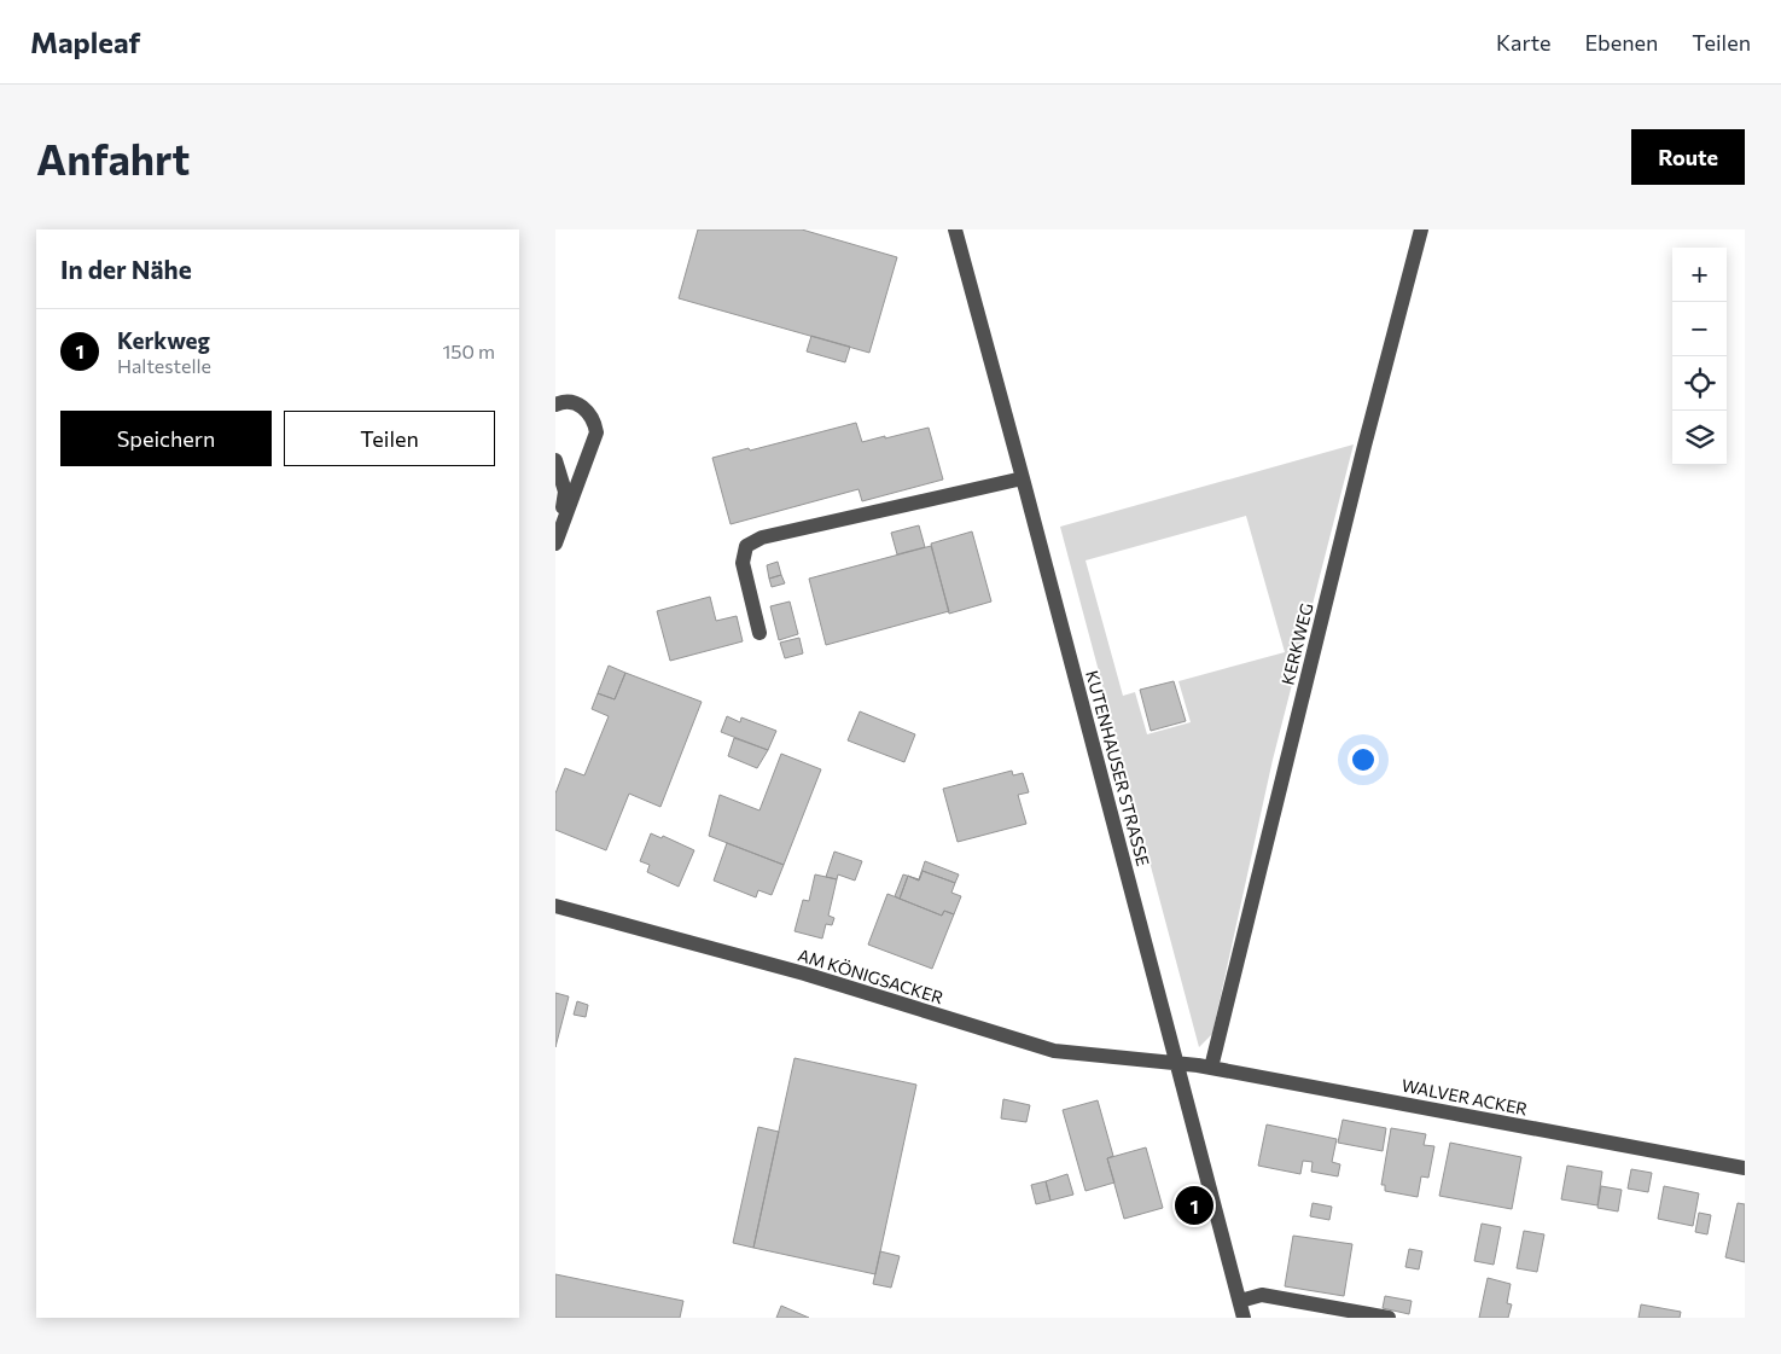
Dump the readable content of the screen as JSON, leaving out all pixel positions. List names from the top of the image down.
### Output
{
  "streets": {
    "street": [
      "KERKWEG",
      "KUTENHAUSER STRASSE",
      "AM KÖNIGSACKER",
      "WALVER ACKER"
    ]
  },
  "crossings": [
    ["KERKWEG", "WALVER ACKER"],
    ["KUTENHAUSER STRASSE", "AM KÖNIGSACKER"],
    ["KUTENHAUSER STRASSE", "WALVER ACKER"],
    ["AM KÖNIGSACKER", "WALVER ACKER"]
  ],
  "page": {
    "header": "Mapleaf",
    "nav": ["Karte", "Ebenen", "Teilen"],
    "buttons": [
      "Route",
      ["Speichern", "Teilen"]
    ],
    "title": "Anfahrt",
    "heading": "In der Nähe",
    "map_buttons": ["+", "−"],
    "list": [
      {
        "mark": "1",
        "name": "Kerkweg",
        "note": "Haltestelle",
        "value": "150 m"
      }
    ],
    "pins": "1"
  }
}
